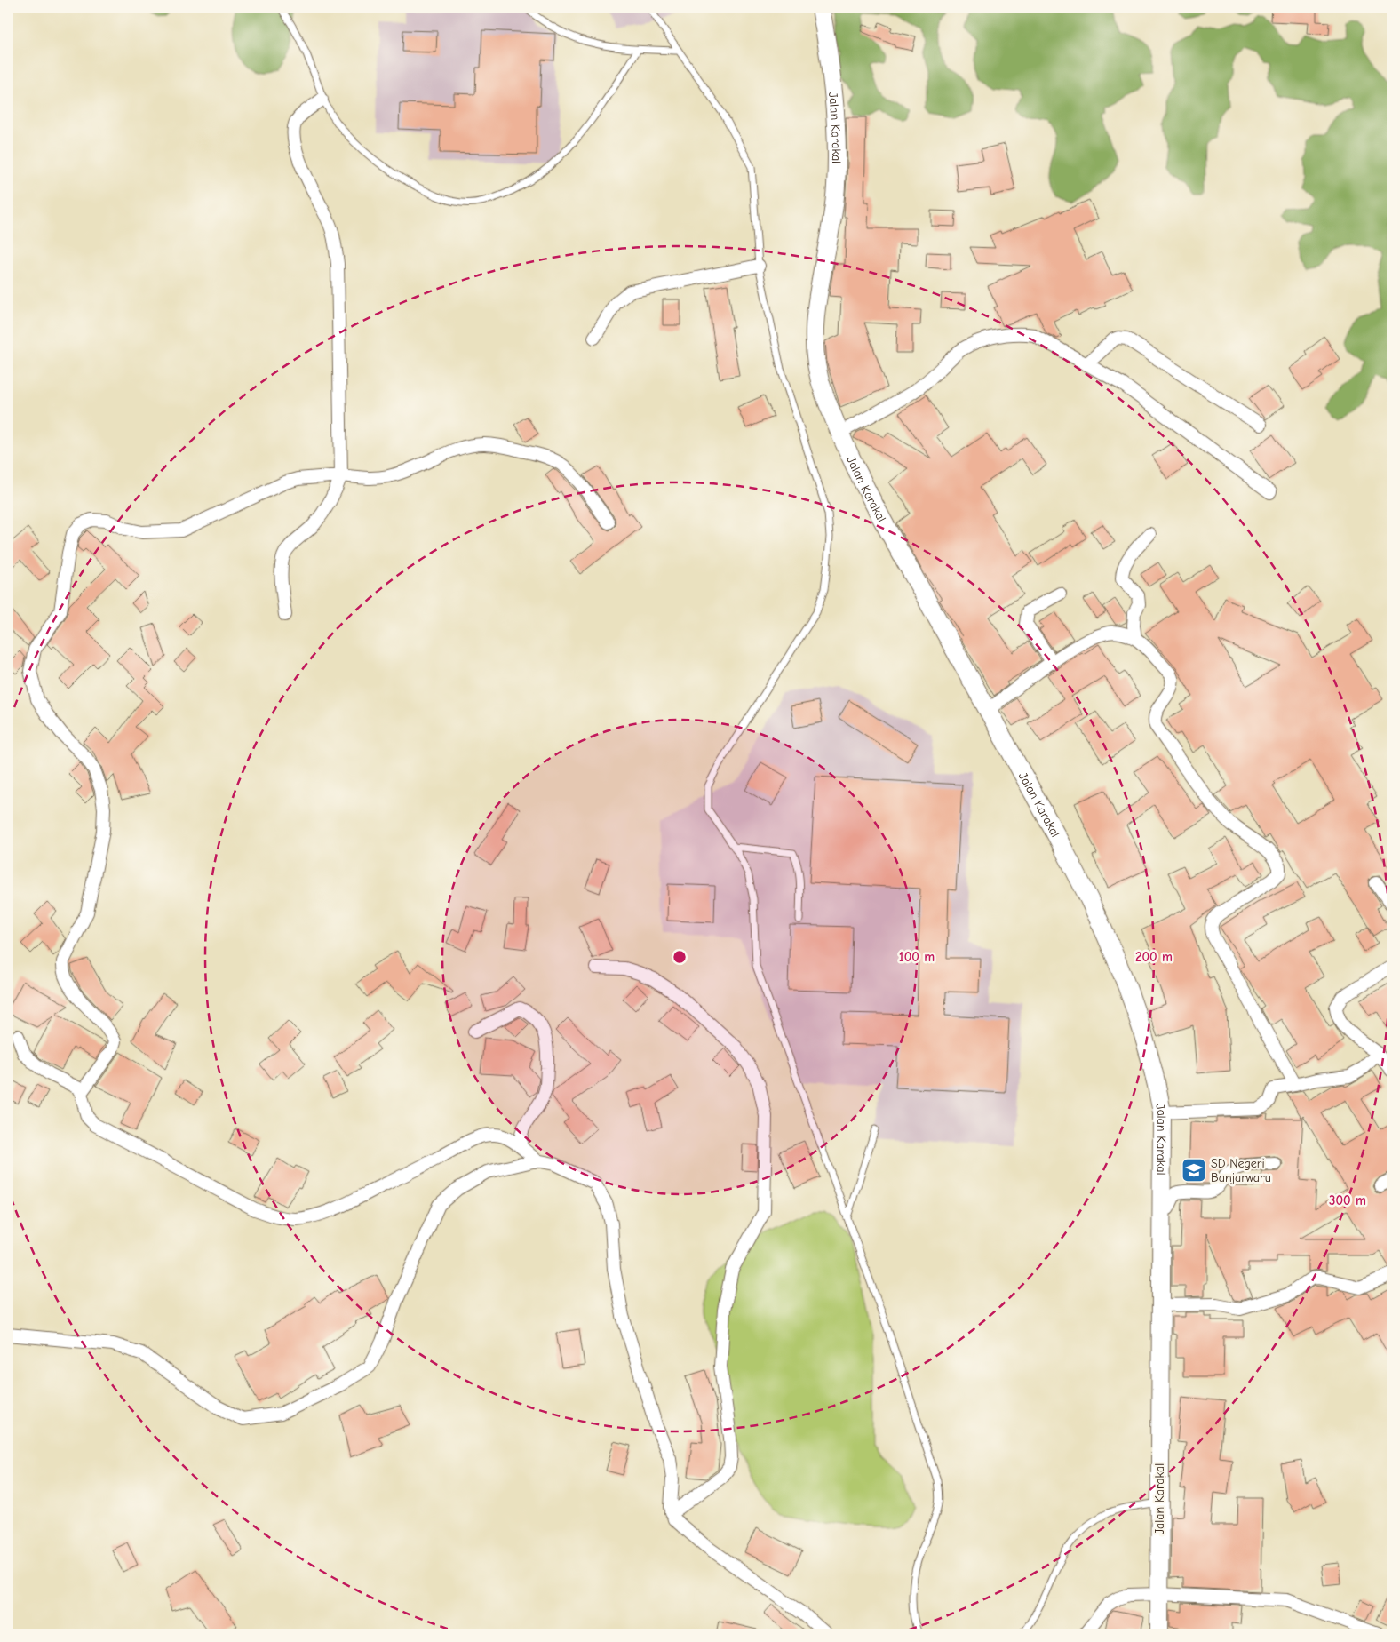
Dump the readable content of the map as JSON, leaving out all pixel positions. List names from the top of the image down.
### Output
{
  "streets": {
    "main road": ["Jalan Karakal"]
  },
  "places": {
    "school or university": ["SD Negeri Banjarwaru"]
  },
  "rings": ["100 m", "200 m", "300 m"]
}
